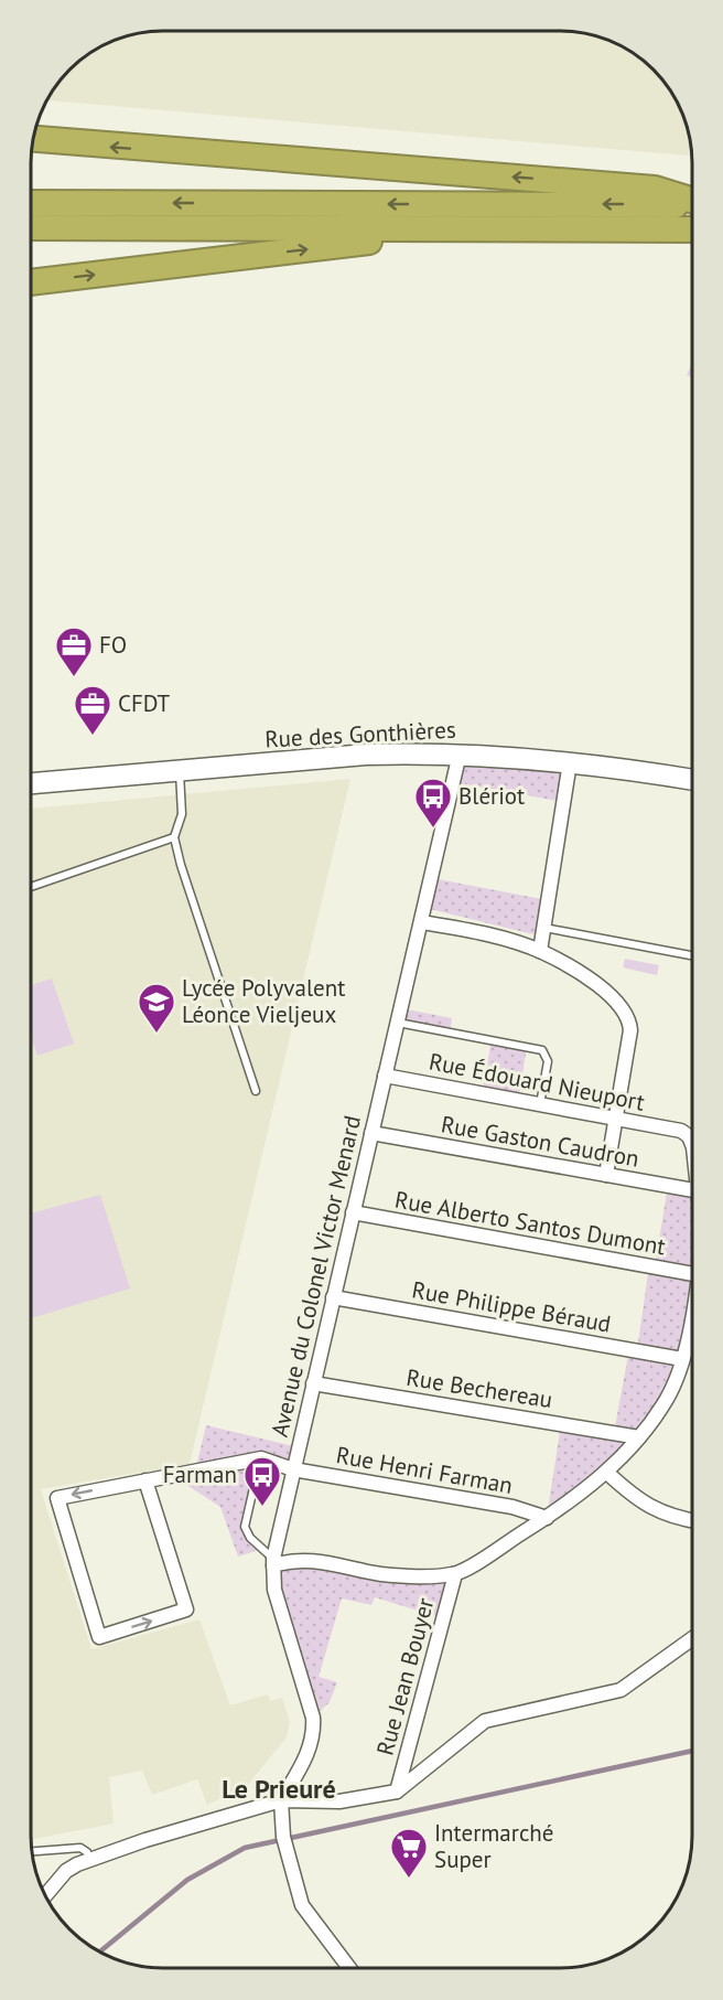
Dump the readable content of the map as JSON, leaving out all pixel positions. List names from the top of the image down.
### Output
{
  "streets": {
    "street": [
      "Rue des Gonthières",
      "Rue Édouard Nieuport",
      "Rue Gaston Caudron",
      "Rue Alberto Santos Dumont",
      "Avenue du Colonel Victor Menard",
      "Rue Philippe Béraud",
      "Rue Bechereau",
      "Rue Henri Farman",
      "Rue Jean Bouyer"
    ]
  },
  "crossings": [
    ["Rue des Gonthières", "Avenue du Colonel Victor Menard"],
    ["Rue Édouard Nieuport", "Avenue du Colonel Victor Menard"],
    ["Rue Gaston Caudron", "Avenue du Colonel Victor Menard"],
    ["Rue Alberto Santos Dumont", "Avenue du Colonel Victor Menard"],
    ["Avenue du Colonel Victor Menard", "Rue Philippe Béraud"],
    ["Avenue du Colonel Victor Menard", "Rue Bechereau"],
    ["Avenue du Colonel Victor Menard", "Rue Henri Farman"]
  ],
  "districts": ["Le Prieuré"],
  "places": {
    "office": ["FO", "CFDT"],
    "bus stop": ["Blériot", "Farman"],
    "school or university": ["Lycée Polyvalent Léonce Vieljeux"],
    "supermarket": ["Intermarché Super"]
  }
}
